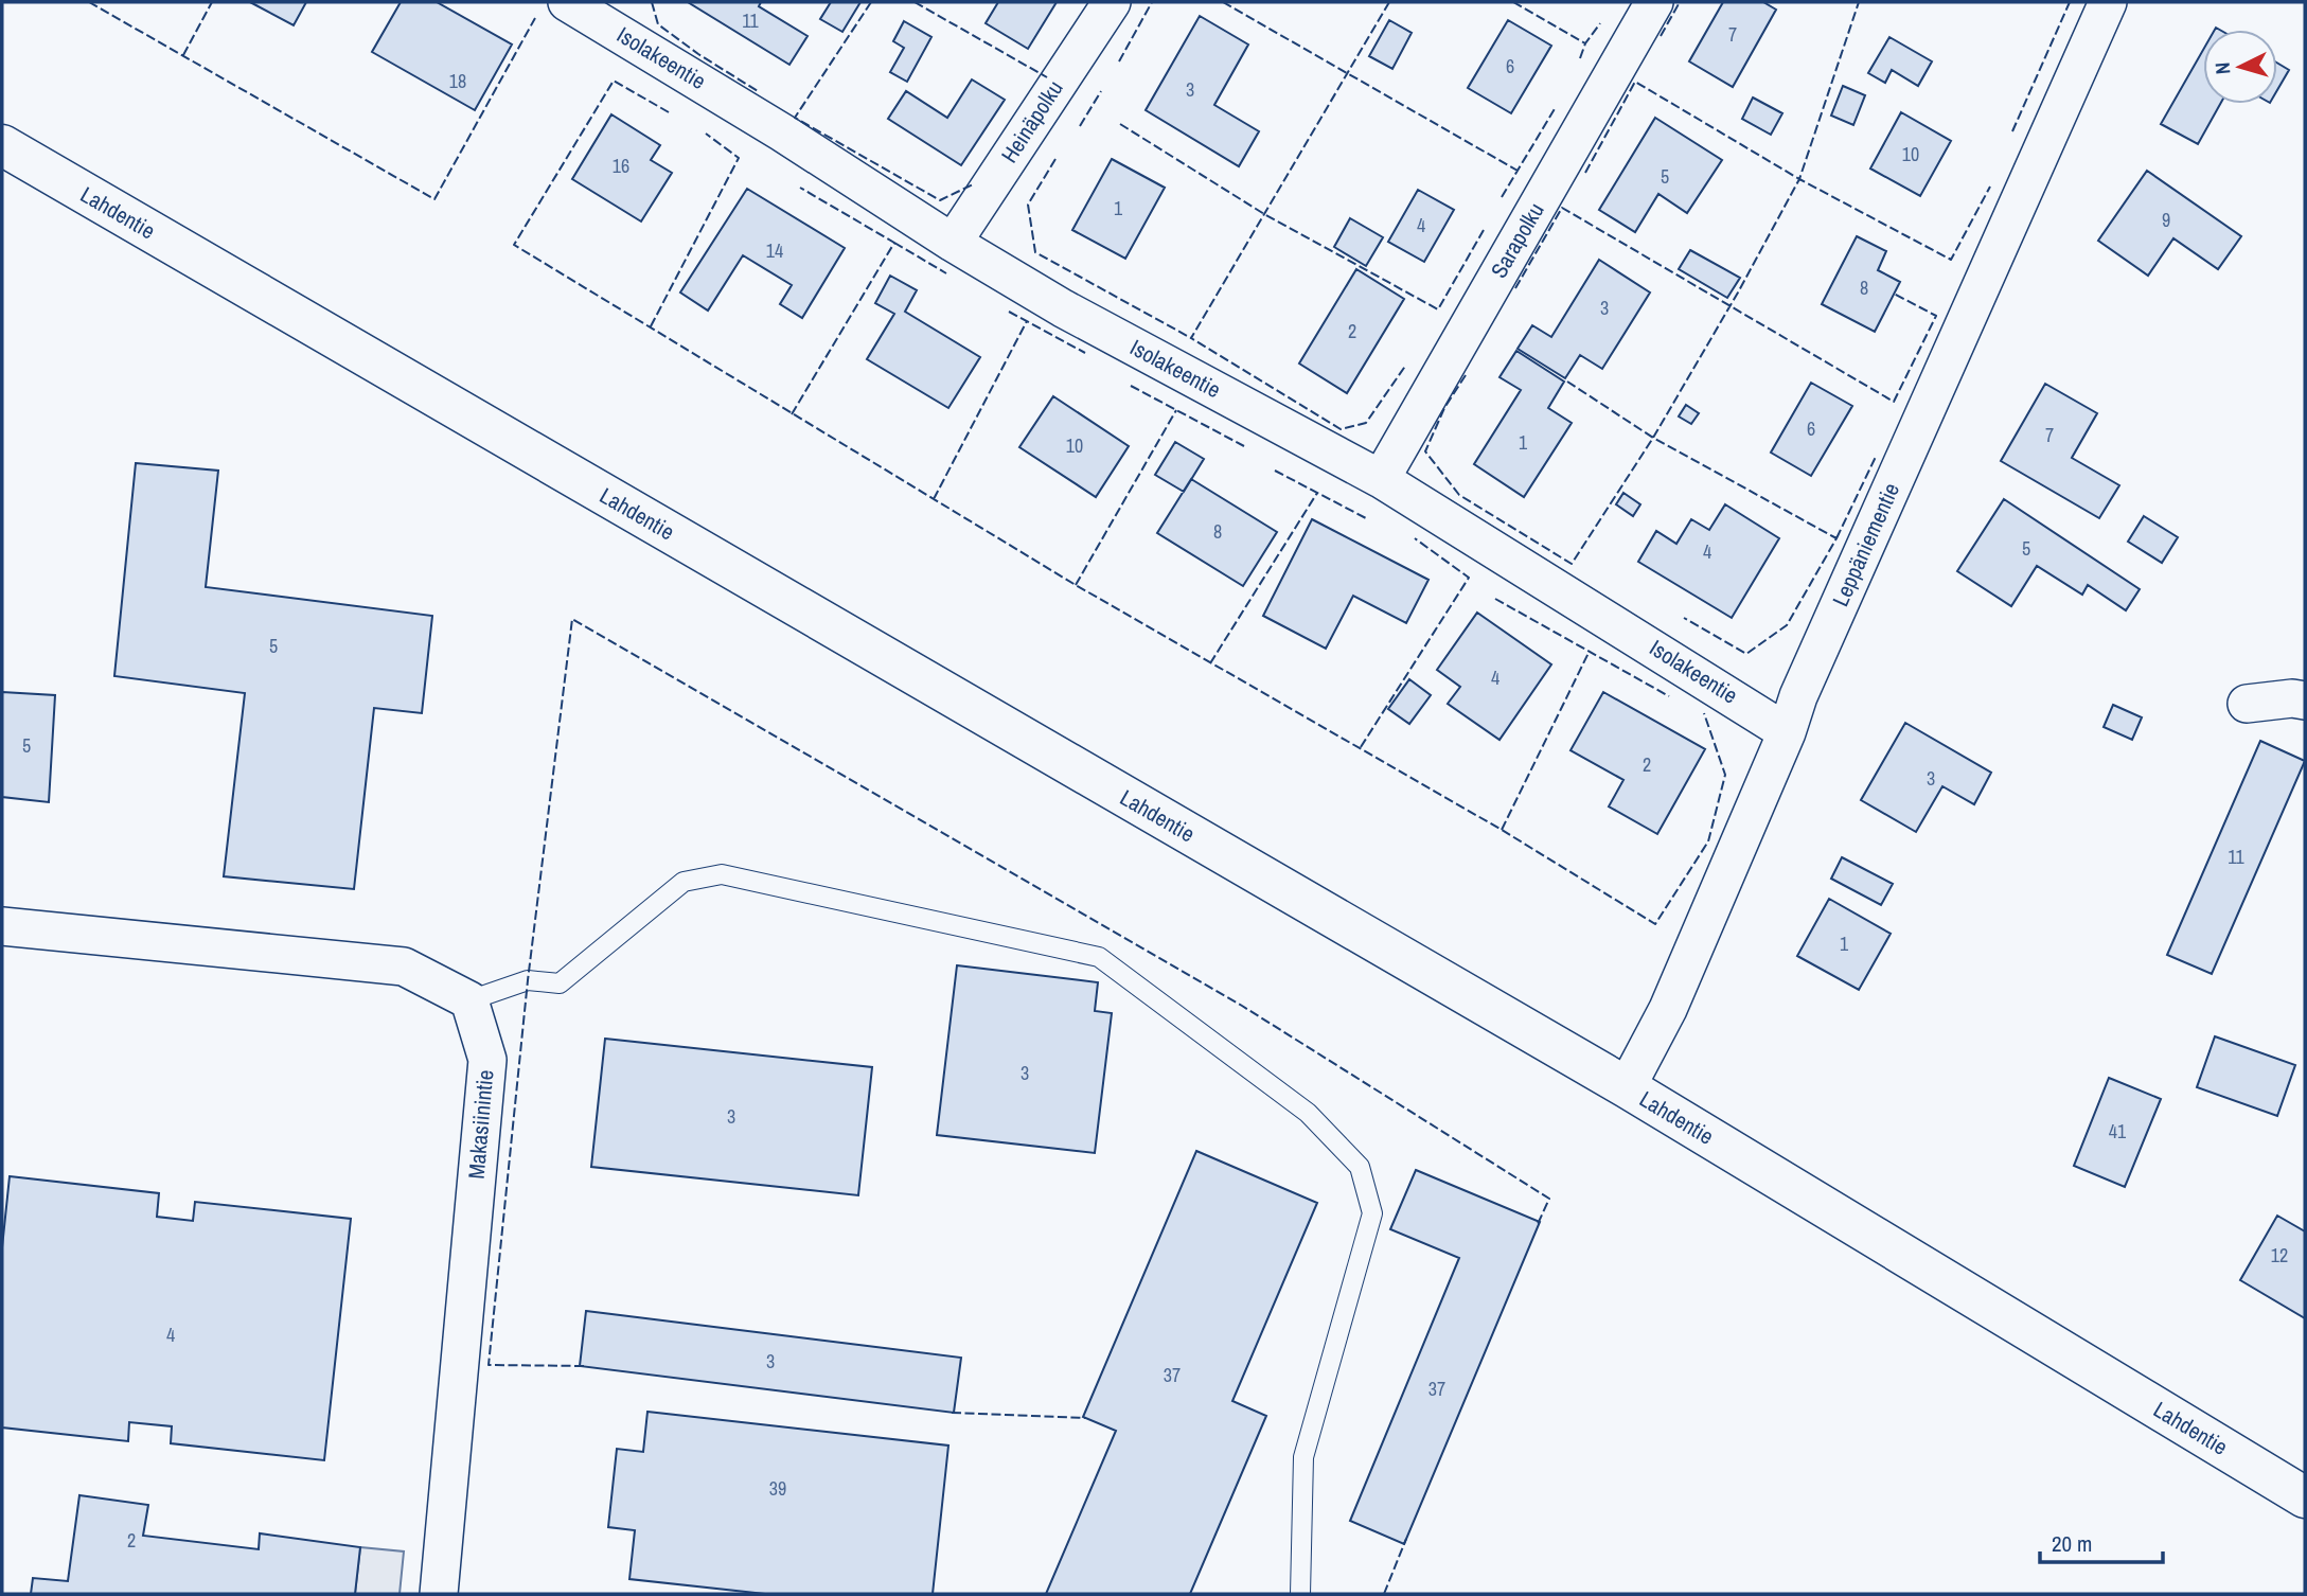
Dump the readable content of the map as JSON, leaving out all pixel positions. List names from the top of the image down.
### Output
{
  "streets": {
    "main road": ["Lahdentie"],
    "street": [
      "Isolakeentie",
      "Heinäpolku",
      "Sarapolku",
      "Leppäniementie",
      "Makasiinintie"
    ]
  },
  "crossings": [
    ["Isolakeentie", "Heinäpolku"],
    ["Isolakeentie", "Sarapolku"],
    ["Isolakeentie", "Leppäniementie"],
    ["Lahdentie", "Leppäniementie"]
  ],
  "house_numbers": [
    "11",
    "7",
    "6",
    "18",
    "3",
    "10",
    "16",
    "5",
    "1",
    "9",
    "4",
    "14",
    "8",
    "3",
    "2",
    "6",
    "7",
    "1",
    "10",
    "8",
    "5",
    "4",
    "5",
    "4",
    "5",
    "2",
    "3",
    "11",
    "1",
    "3",
    "3",
    "41",
    "12",
    "4",
    "3",
    "37",
    "37",
    "39",
    "2"
  ],
  "scale_bar": "20 m",
  "north": "left"
}
